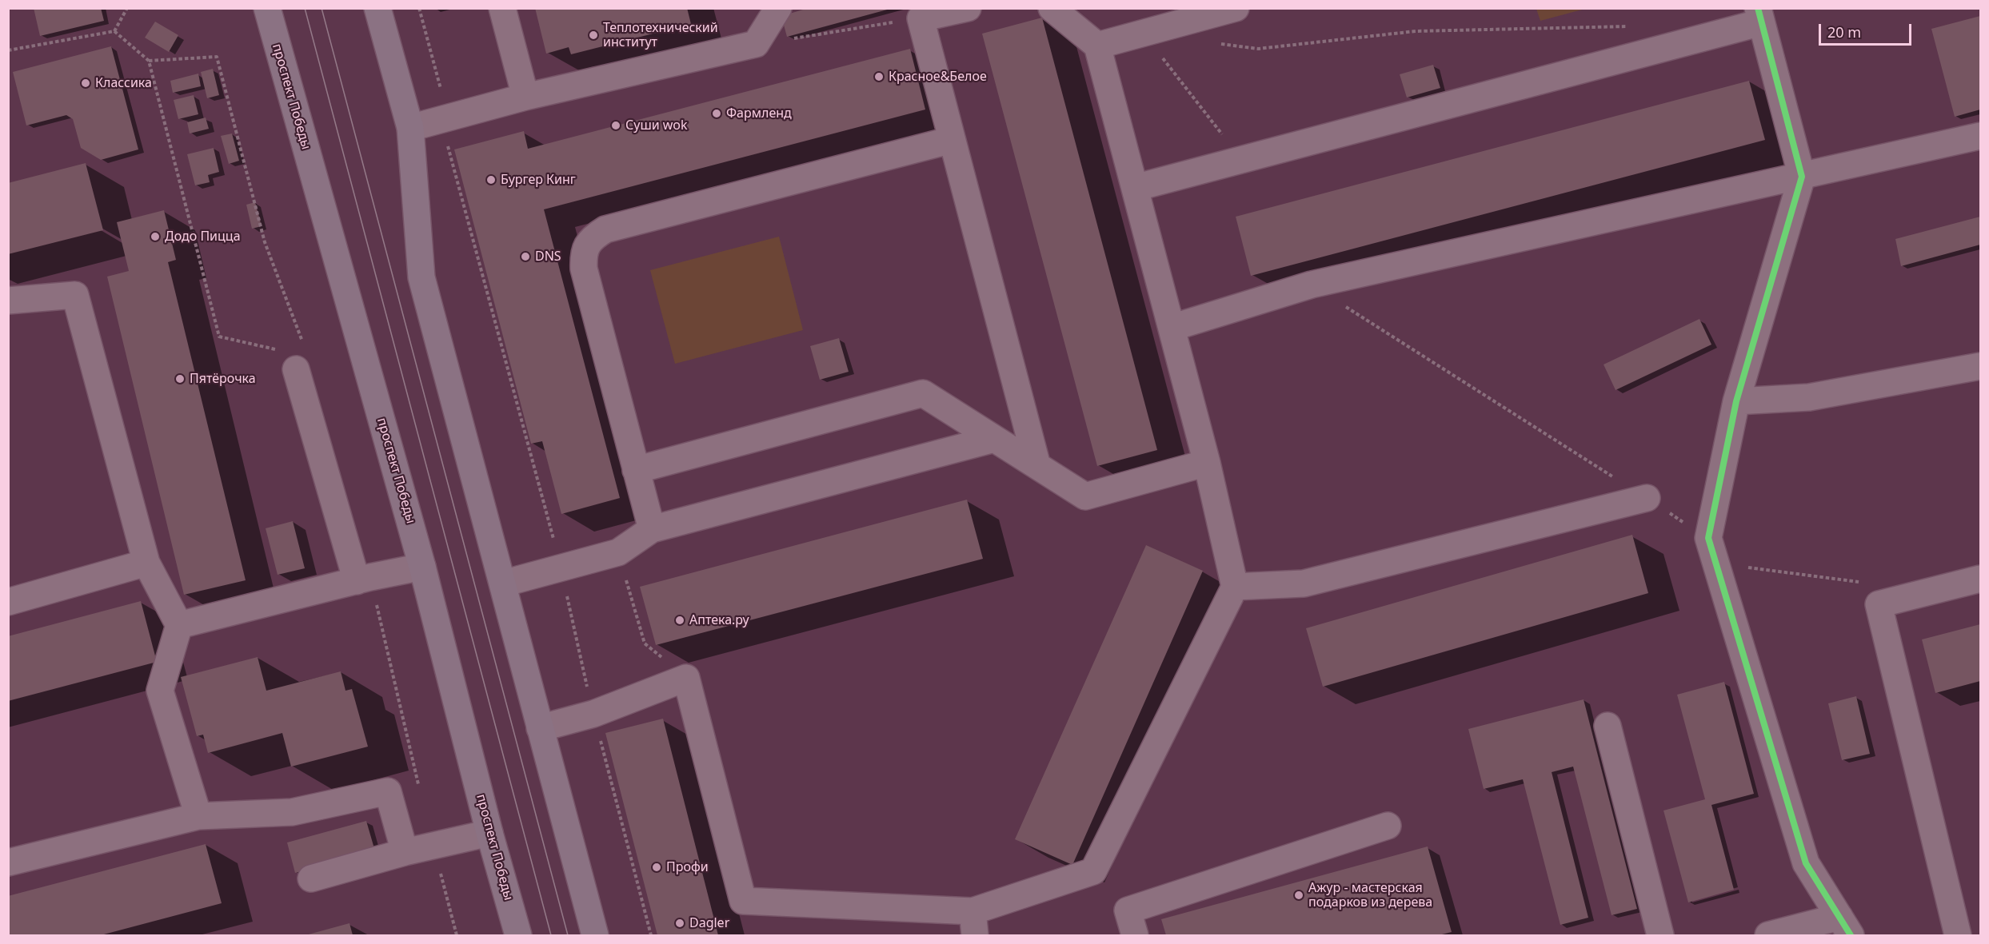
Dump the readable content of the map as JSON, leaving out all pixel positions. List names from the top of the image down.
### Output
{
  "streets": {
    "main road": ["проспект Победы"]
  },
  "places": [
    "Теплотехнический институт",
    "Красное&Белое",
    "Классика",
    "Фармленд",
    "Суши wok",
    "Бургер Кинг",
    "Додо Пицца",
    "DNS",
    "Пятёрочка",
    "Аптека.ру",
    "Профи",
    "Ажур - мастерская подарков из дерева",
    "Dagler"
  ],
  "scale_bar": "20 m"
}
